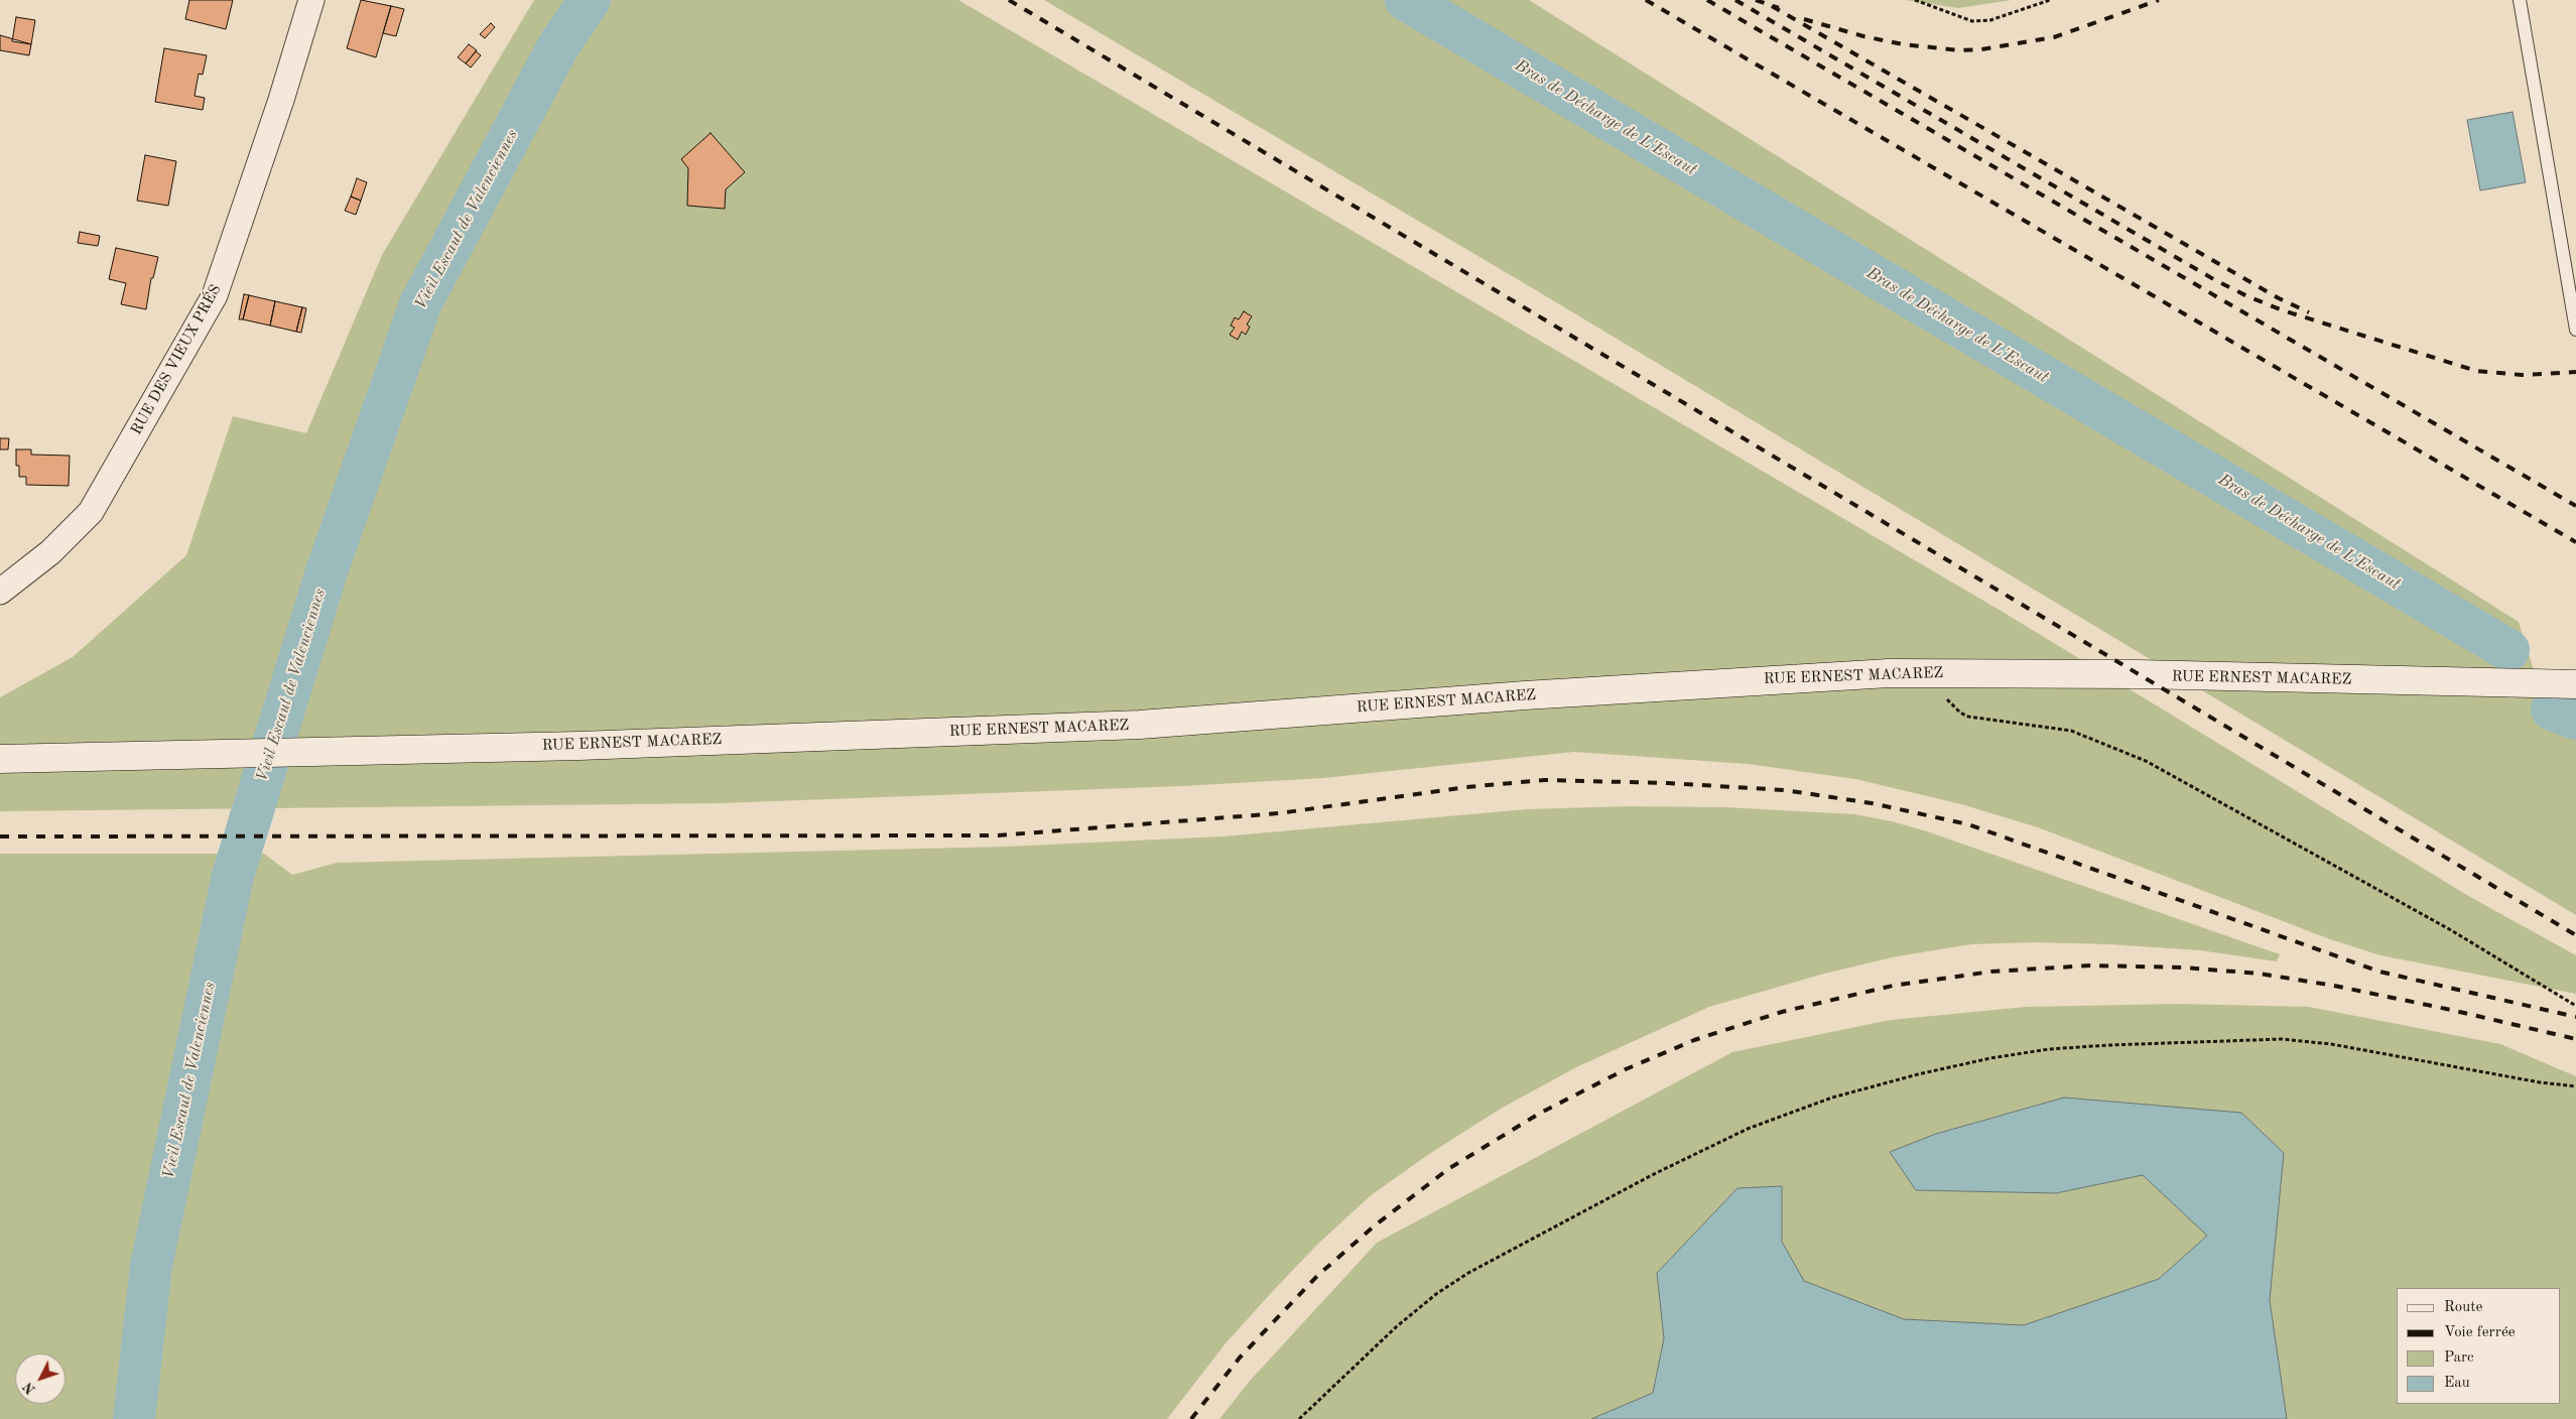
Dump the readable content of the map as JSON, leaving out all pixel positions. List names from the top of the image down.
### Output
{
  "streets": {
    "main road": ["RUE ERNEST MACAREZ"],
    "street": ["RUE DES VIEUX PRÉS"]
  },
  "water": ["Bras de Décharge de L'Escaut", "Vieil Escaut de Valenciennes"],
  "legend": [
    "Route",
    "Voie ferrée",
    "Parc",
    "Eau"
  ],
  "north": "bottom left"
}
